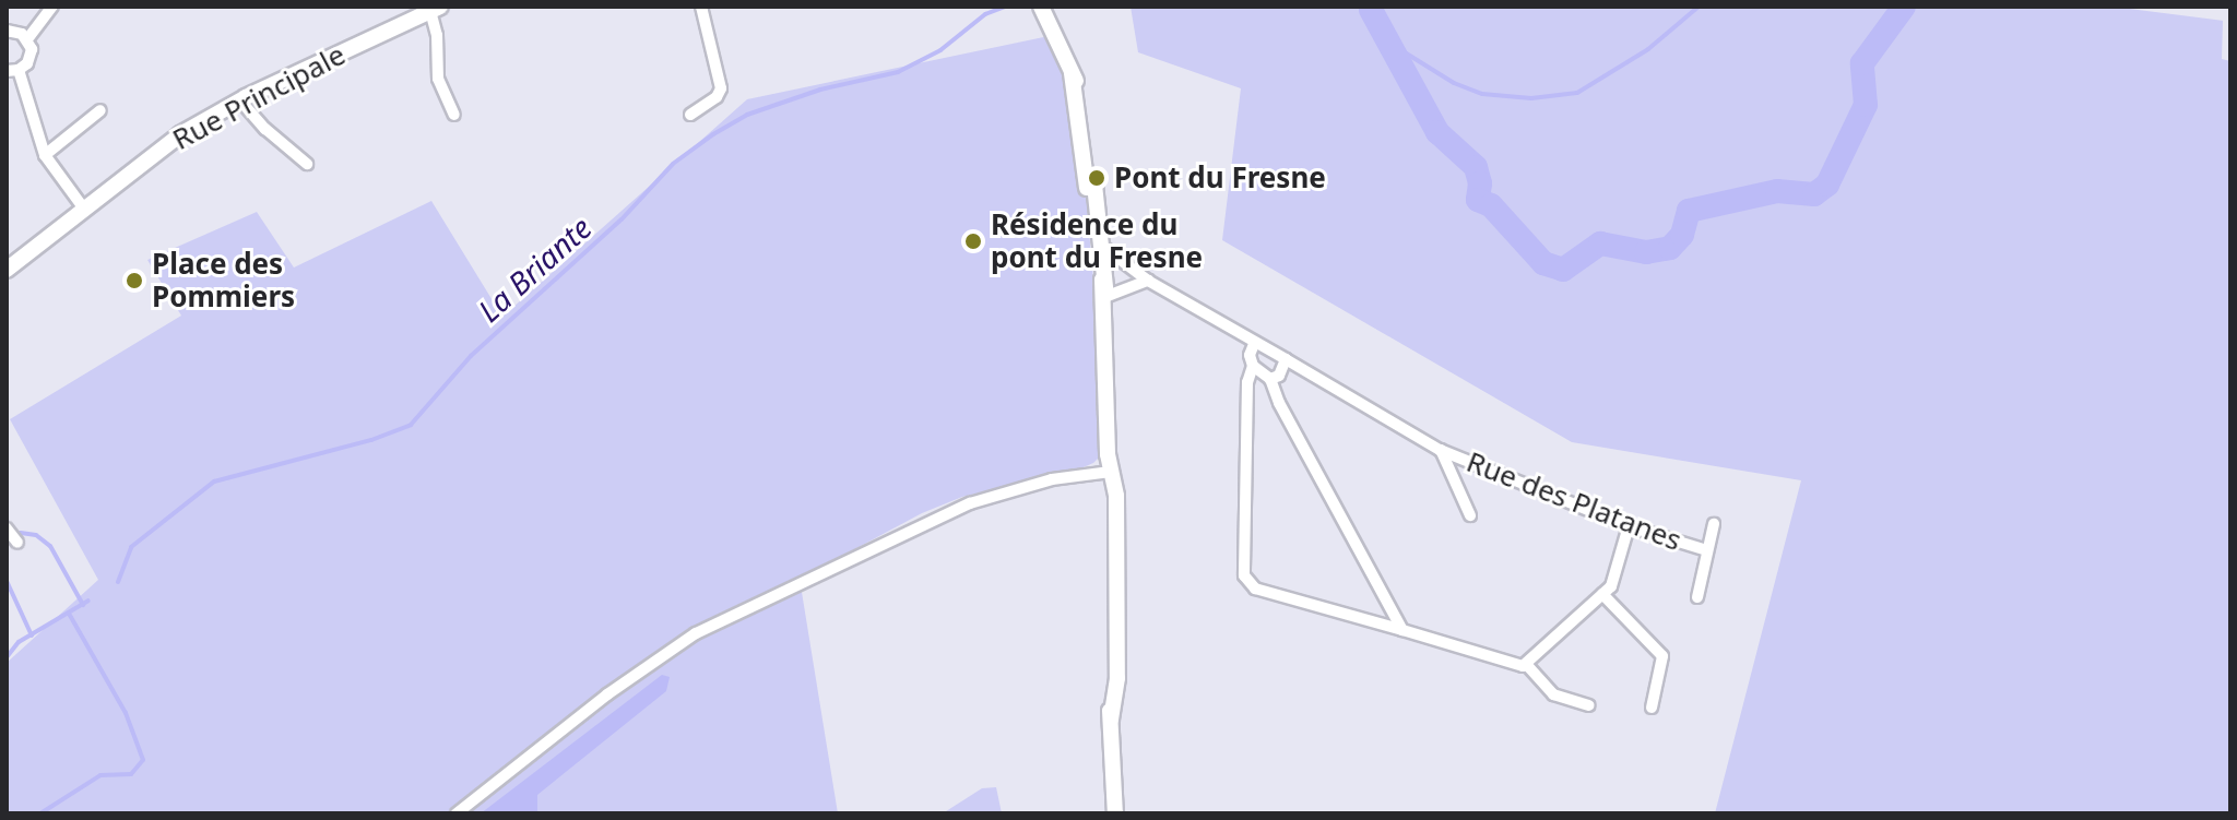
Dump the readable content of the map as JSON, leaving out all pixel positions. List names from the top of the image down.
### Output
{
  "streets": {
    "main road": ["Rue Principale"],
    "street": ["Rue des Platanes"]
  },
  "water": ["La Briante"],
  "places": ["Pont du Fresne", "Résidence du pont du Fresne", "Place des Pommiers"]
}
